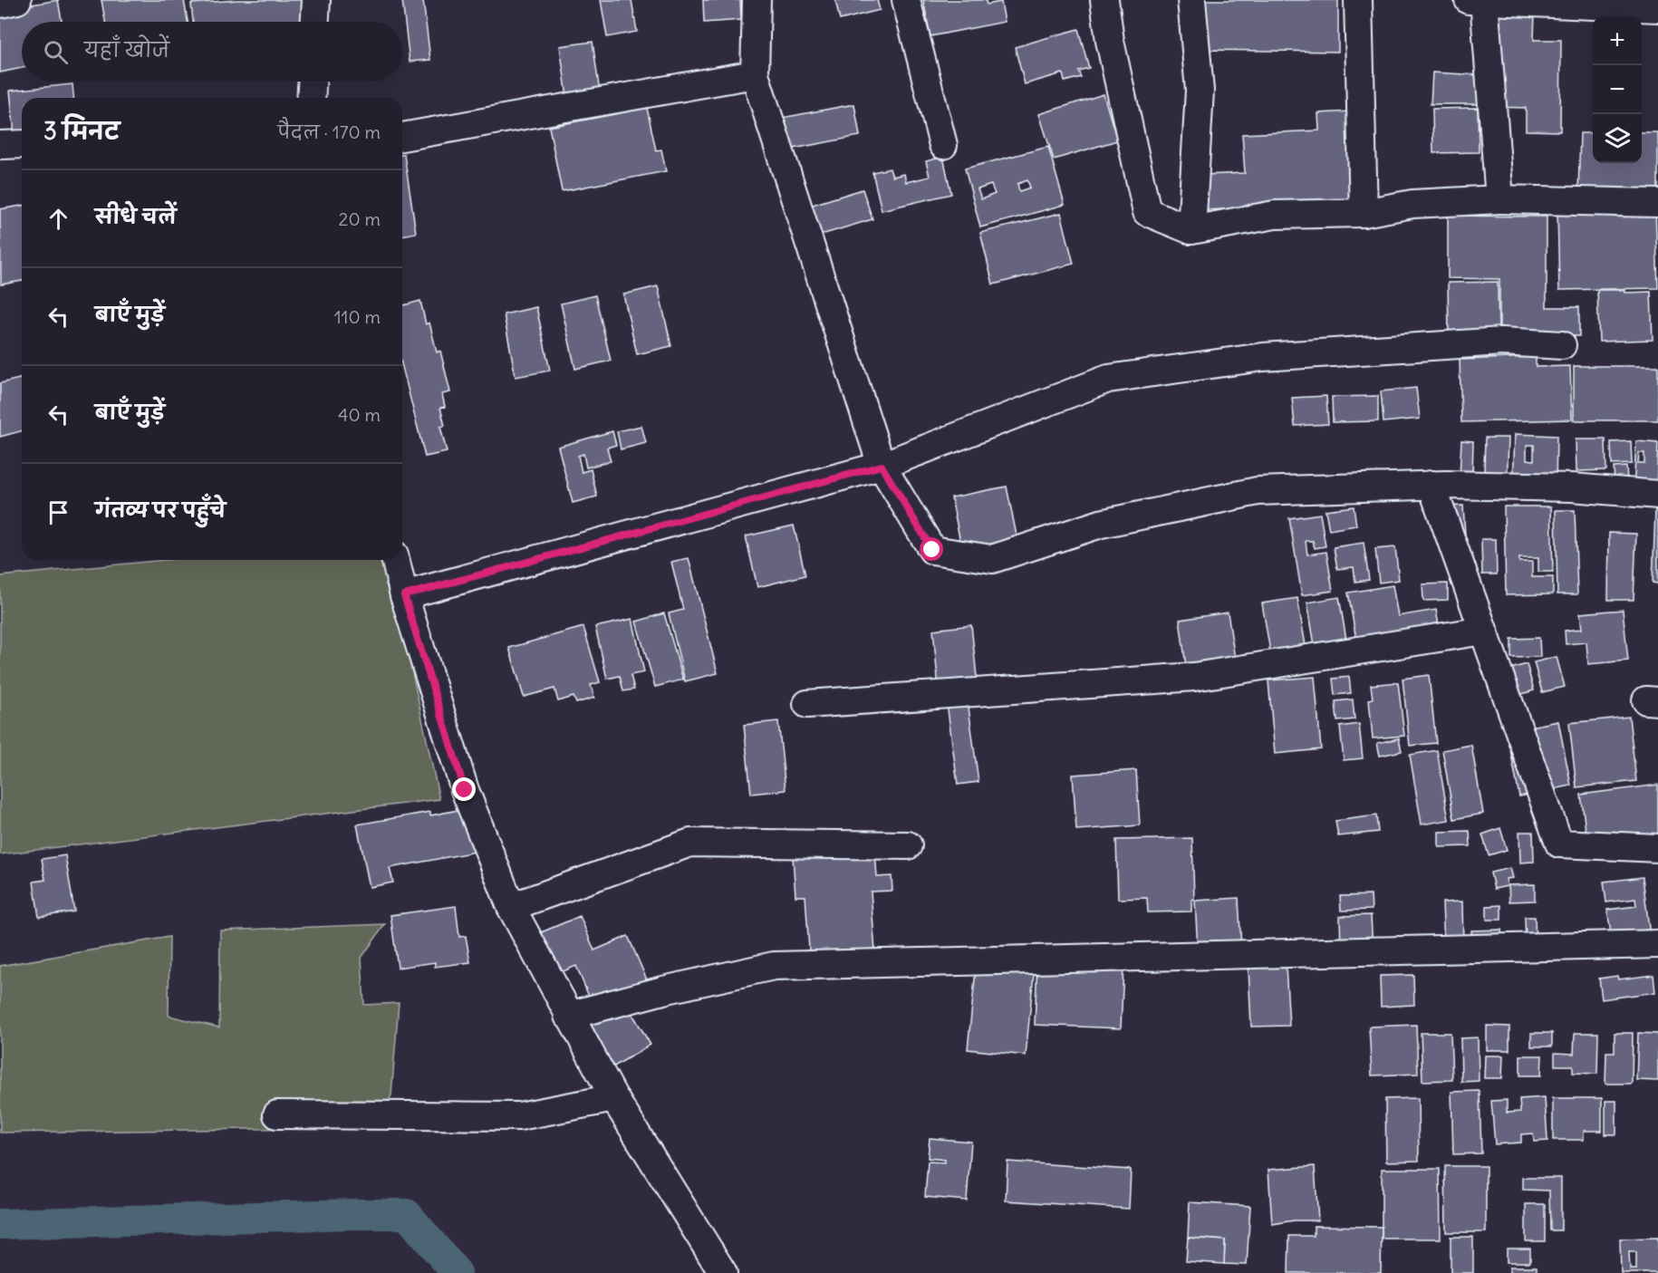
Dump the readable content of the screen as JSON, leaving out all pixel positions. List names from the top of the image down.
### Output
{
  "page": {
    "map_buttons": ["+", "−"],
    "search": "यहाँ खोजें",
    "heading": ["3 मिनट", "पैदल · 170 m"],
    "list": [
      ["सीधे चलें", "20 m"],
      ["बाएँ मुड़ें", "110 m"],
      ["बाएँ मुड़ें", "40 m"],
      "गंतव्य पर पहुँचे"
    ]
  }
}
